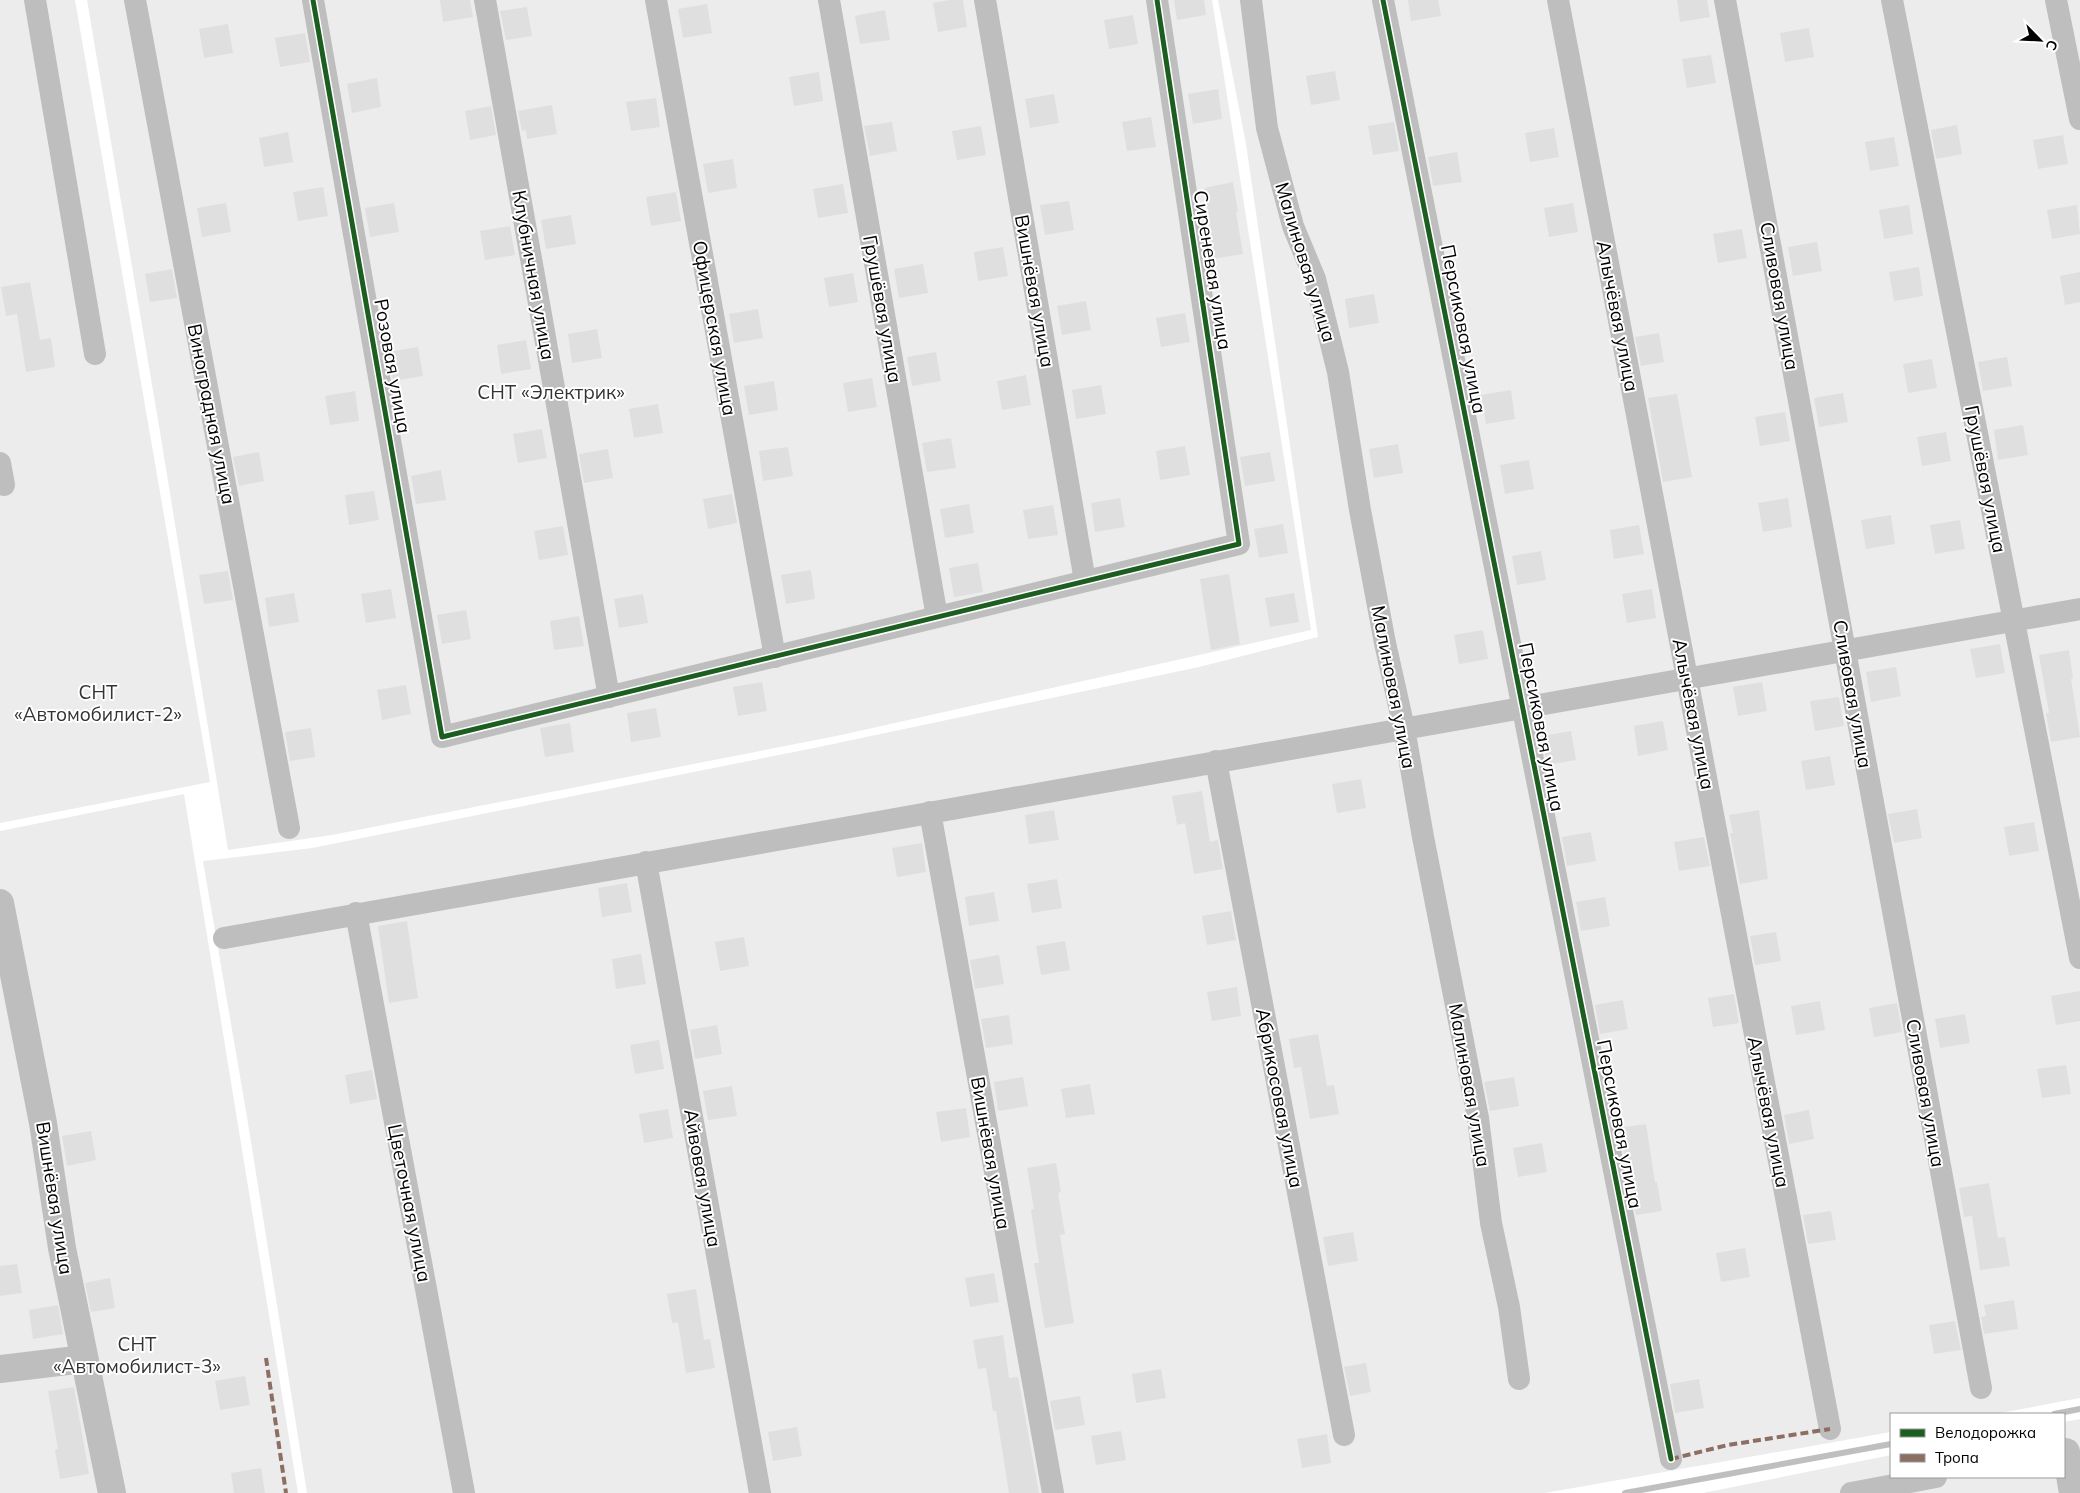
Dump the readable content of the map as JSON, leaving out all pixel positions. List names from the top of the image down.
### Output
{
  "streets": {
    "street": [
      "Малиновая улица",
      "Сиреневая улица",
      "Клубничная улица",
      "Вишнёвая улица",
      "Сливовая улица",
      "Грушёвая улица",
      "Алычёвая улица",
      "Офицерская улица",
      "Персиковая улица",
      "Розовая улица",
      "Виноградная улица",
      "Абрикосовая улица",
      "Айвовая улица",
      "Цветочная улица"
    ]
  },
  "crossings": [
    ["Сиреневая улица", "Вишнёвая улица"],
    ["Клубничная улица", "Розовая улица"]
  ],
  "parks": ["СНТ «Электрик»", "СНТ «Автомобилист-2»", "СНТ «Автомобилист-3»"],
  "legend": ["Велодорожка", "Тропа"],
  "north": "bottom right"
}
